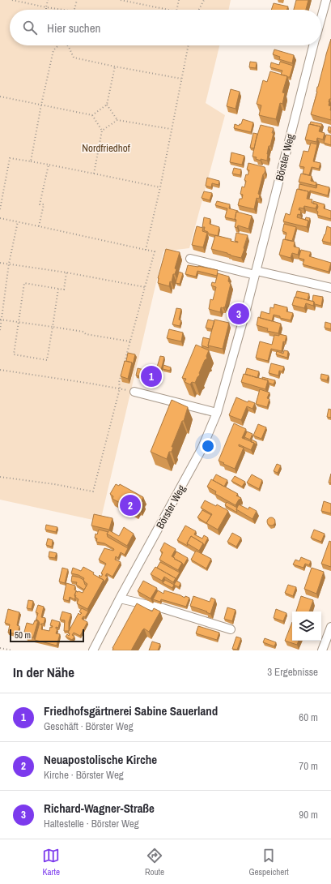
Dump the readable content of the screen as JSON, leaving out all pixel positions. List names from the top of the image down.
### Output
{
  "streets": {
    "street": ["Börster Weg"]
  },
  "parks": ["Nordfriedhof"],
  "scale_bar": "50 m",
  "page": {
    "search": "Hier suchen",
    "pins": ["3", "1", "2"],
    "scale": "50 m",
    "heading": ["In der Nähe", "3 Ergebnisse"],
    "list": [
      {
        "mark": "1",
        "name": "Friedhofsgärtnerei Sabine Sauerland",
        "note": "Geschäft · Börster Weg",
        "value": "60 m"
      },
      {
        "mark": "2",
        "name": "Neuapostolische Kirche",
        "note": "Kirche · Börster Weg",
        "value": "70 m"
      },
      {
        "mark": "3",
        "name": "Richard-Wagner-Straße",
        "note": "Haltestelle · Börster Weg",
        "value": "90 m"
      }
    ],
    "nav": ["Karte", "Route", "Gespeichert"]
  }
}
